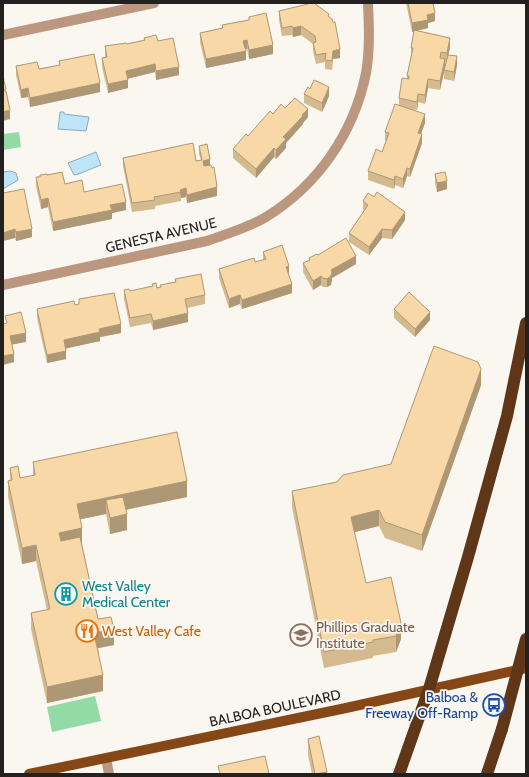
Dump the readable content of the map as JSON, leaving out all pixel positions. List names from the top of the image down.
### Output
{
  "streets": {
    "main road": ["BALBOA BOULEVARD"],
    "street": ["GENESTA AVENUE"]
  },
  "places": {
    "building": ["West Valley Medical Center"],
    "restaurant": ["West Valley Cafe"],
    "school or university": ["Phillips Graduate Institute"],
    "bus stop": ["Balboa & Freeway Off-Ramp"]
  }
}
